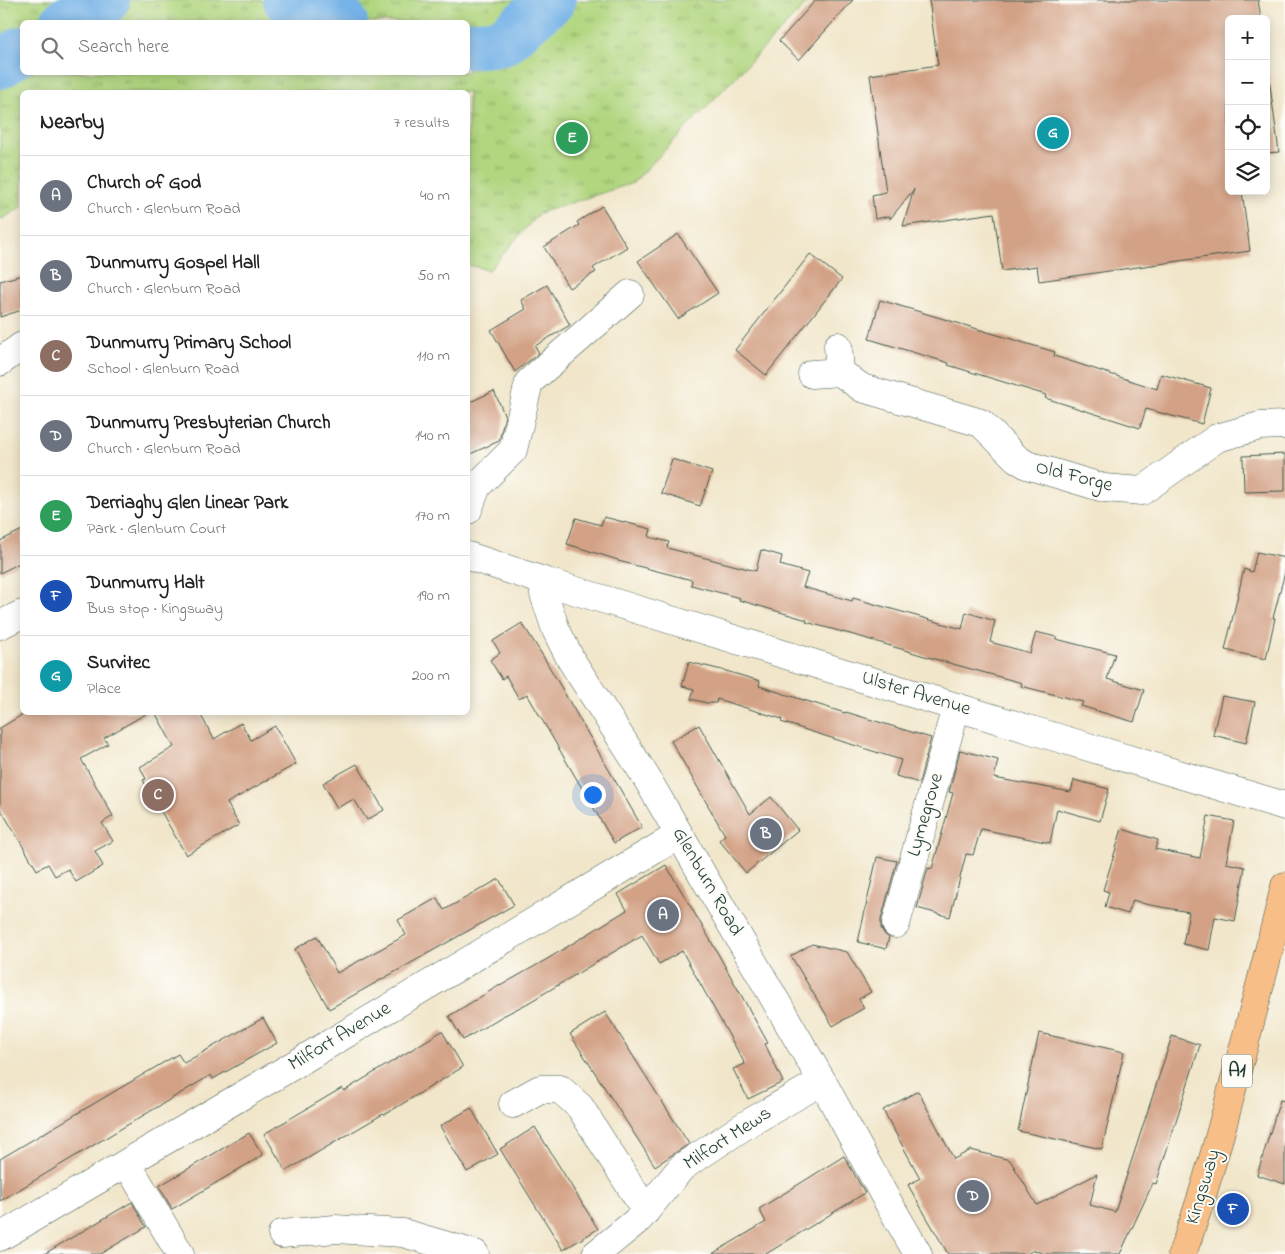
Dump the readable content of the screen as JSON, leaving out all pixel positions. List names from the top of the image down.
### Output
{
  "streets": {
    "main road": ["A1", "Kingsway"],
    "street": [
      "Old Forge",
      "Ulster Avenue",
      "Lymegrove",
      "Glenburn Road",
      "Milfort Avenue",
      "Milfort Mews"
    ]
  },
  "crossings": [
    ["Ulster Avenue", "Lymegrove"],
    ["Ulster Avenue", "Glenburn Road"],
    ["Glenburn Road", "Milfort Avenue"],
    ["Glenburn Road", "Milfort Mews"]
  ],
  "page": {
    "map_buttons": ["+", "−"],
    "search": "Search here",
    "heading": ["Nearby", "7 results"],
    "pins": [
      "G",
      "E",
      "C",
      "B",
      "A",
      "D",
      "F"
    ],
    "list": [
      {
        "mark": "A",
        "name": "Church of God",
        "note": "Church · Glenburn Road",
        "value": "40 m"
      },
      {
        "mark": "B",
        "name": "Dunmurry Gospel Hall",
        "note": "Church · Glenburn Road",
        "value": "50 m"
      },
      {
        "mark": "C",
        "name": "Dunmurry Primary School",
        "note": "School · Glenburn Road",
        "value": "110 m"
      },
      {
        "mark": "D",
        "name": "Dunmurry Presbyterian Church",
        "note": "Church · Glenburn Road",
        "value": "140 m"
      },
      {
        "mark": "E",
        "name": "Derriaghy Glen Linear Park",
        "note": "Park · Glenburn Court",
        "value": "170 m"
      },
      {
        "mark": "F",
        "name": "Dunmurry Halt",
        "note": "Bus stop · Kingsway",
        "value": "190 m"
      },
      {
        "mark": "G",
        "name": "Survitec",
        "note": "Place",
        "value": "200 m"
      }
    ]
  }
}
